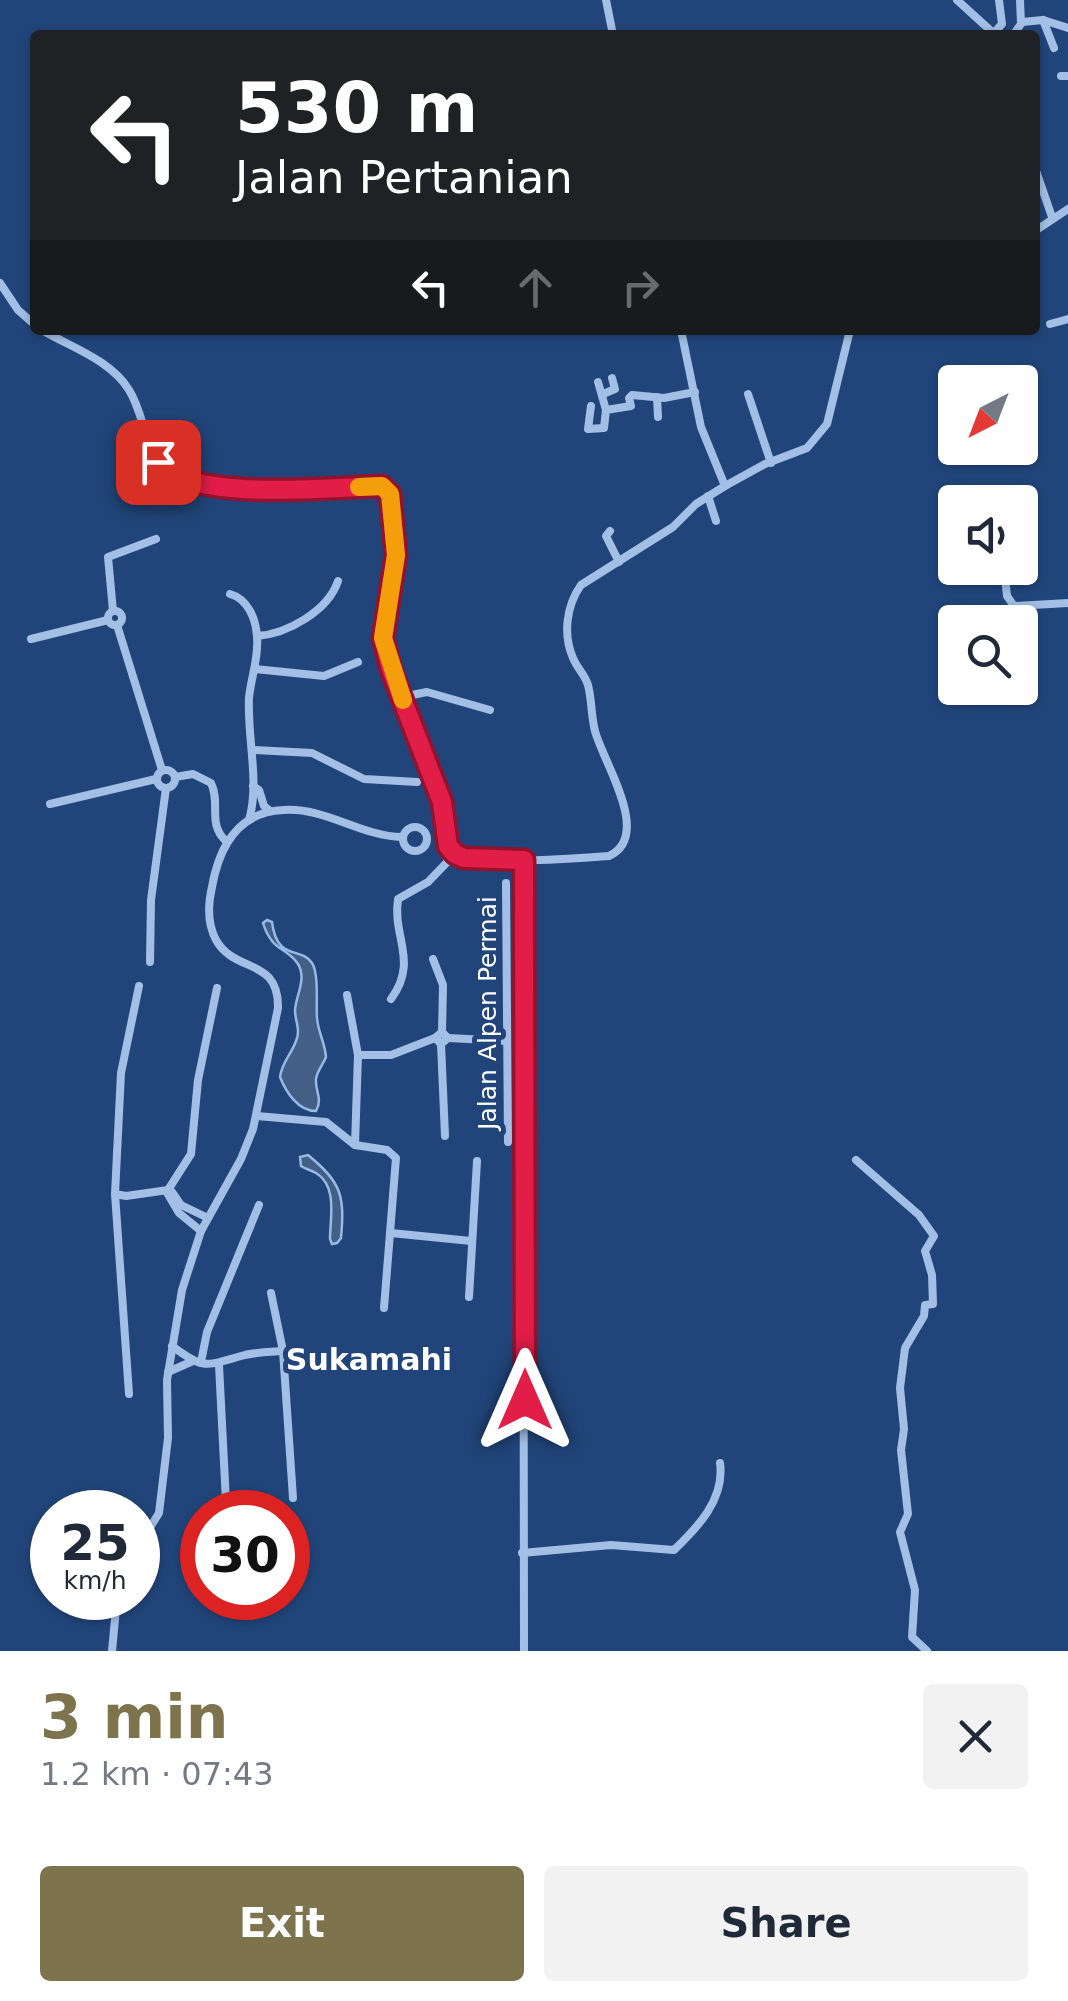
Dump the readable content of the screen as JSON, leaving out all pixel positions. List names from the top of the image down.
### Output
{
  "streets": {
    "street": ["Jalan Alpen Permai"]
  },
  "districts": ["Sukamahi"],
  "north": "bottom left",
  "page": {
    "turn": ["530 m", "Jalan Pertanian"],
    "speed": "25 km/h",
    "limit": "30",
    "heading": ["3 min", "1.2 km · 07:43"],
    "buttons": ["Exit", "Share"]
  }
}
